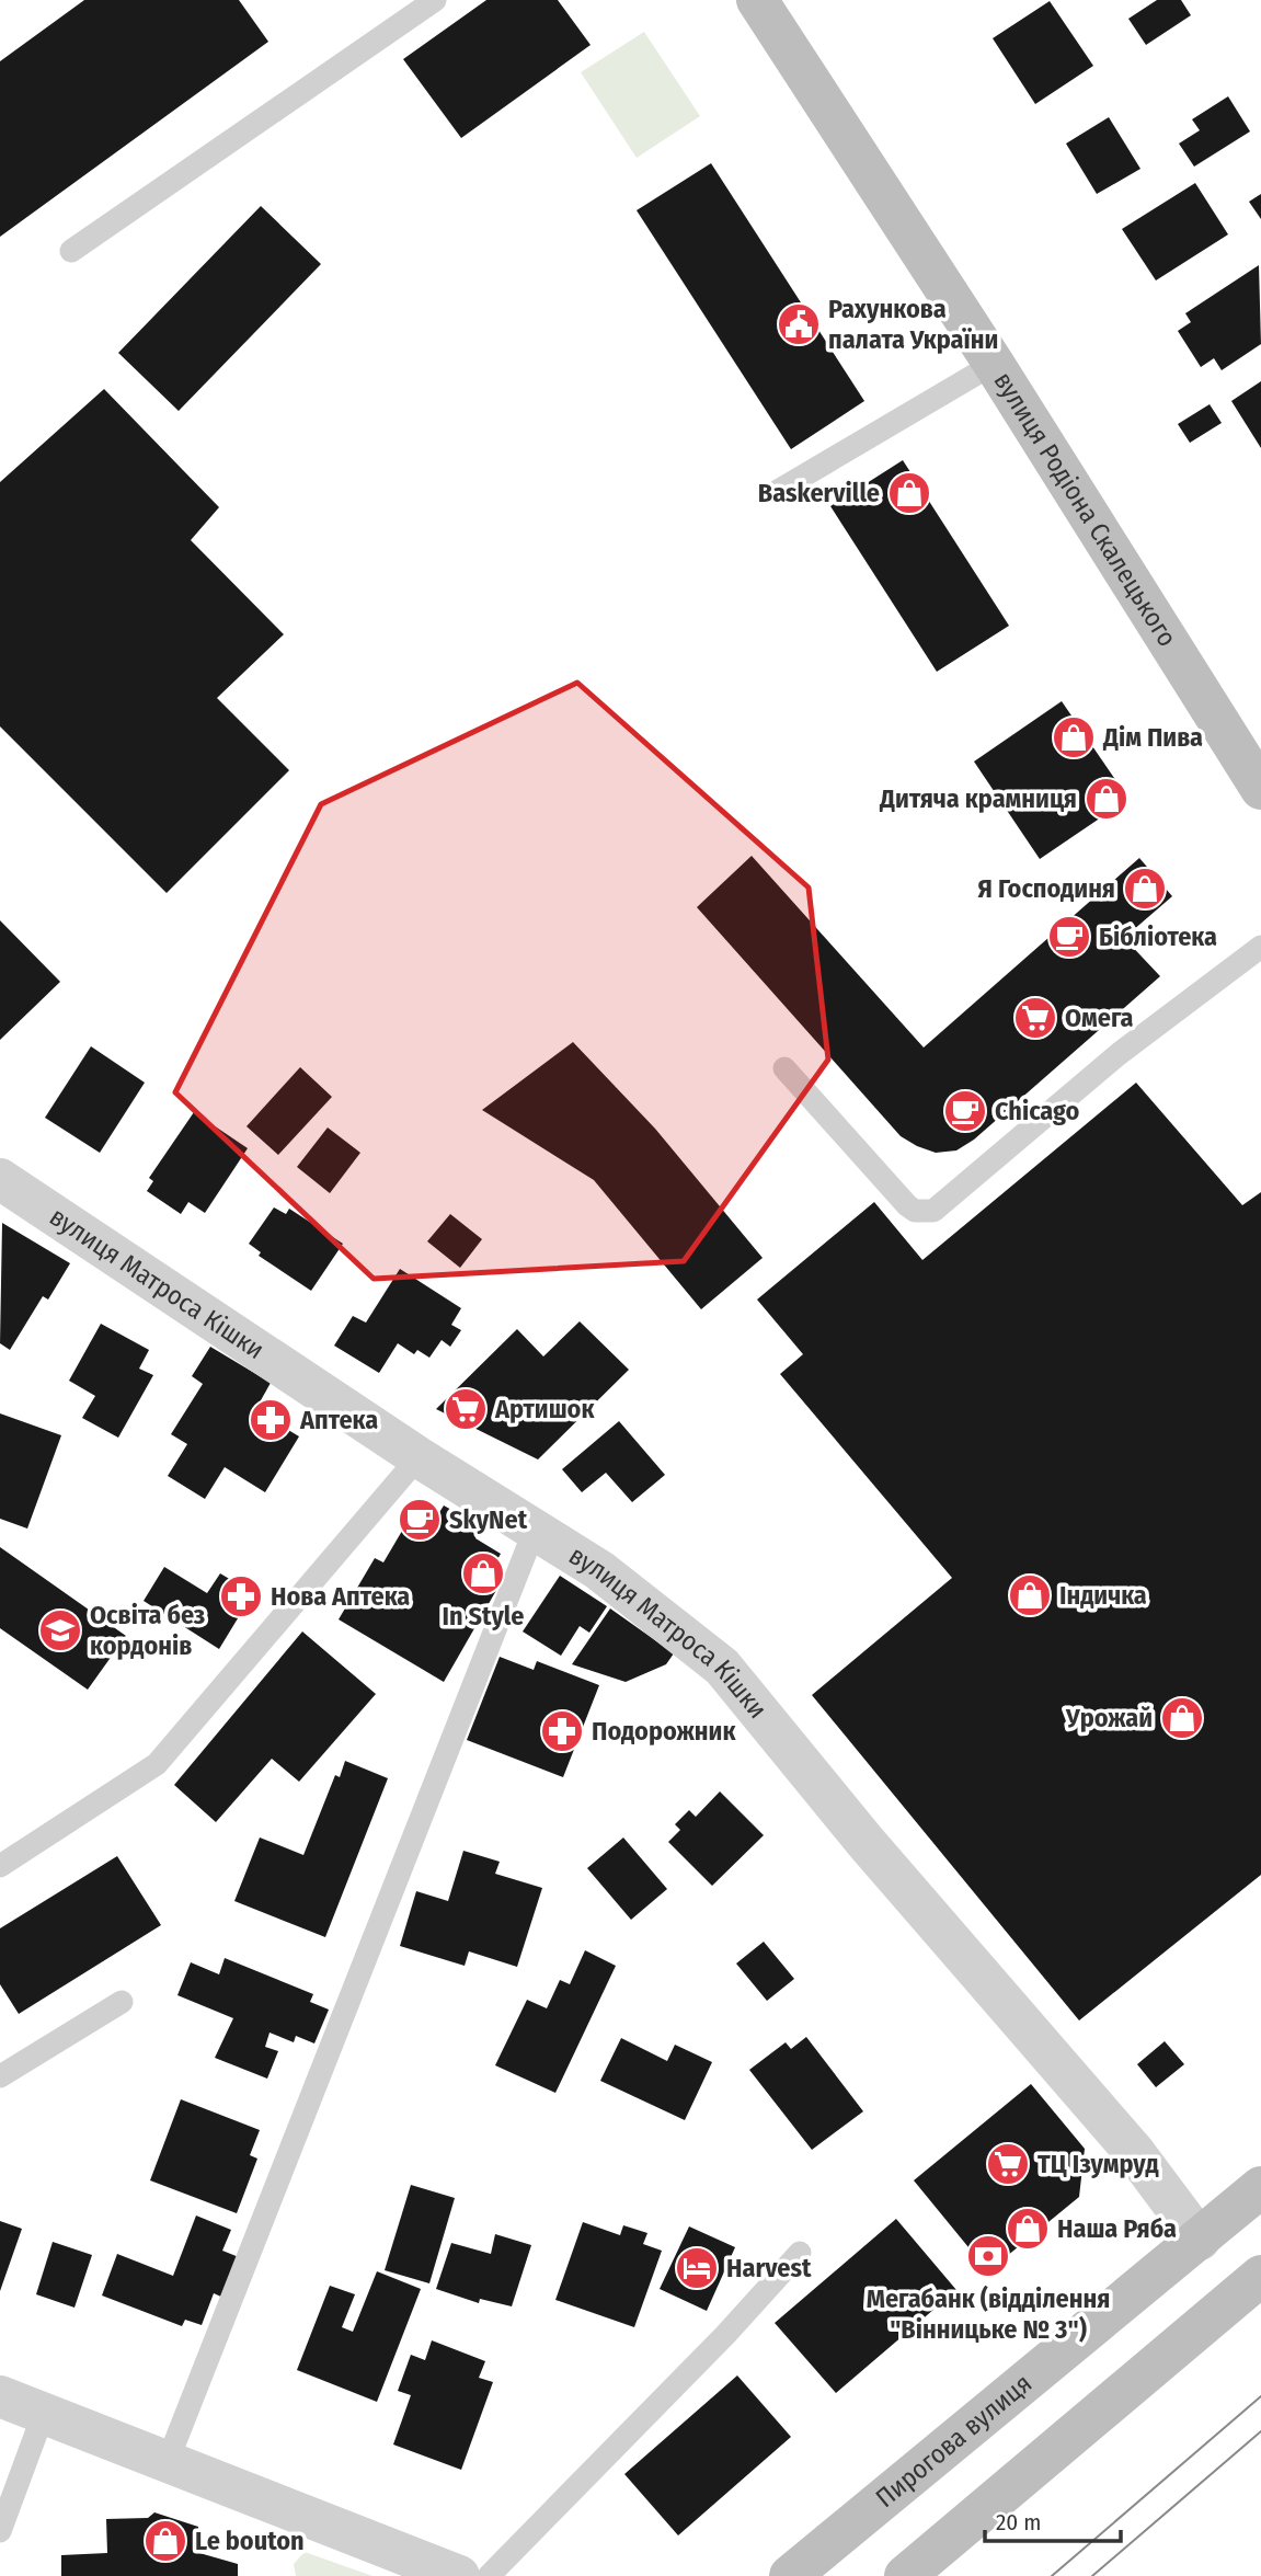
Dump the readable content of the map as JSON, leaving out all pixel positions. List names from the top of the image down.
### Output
{
  "streets": {
    "main road": ["вулиця Родіона Скалецького", "Пирогова вулиця"],
    "street": ["вулиця Матроса Кішки"]
  },
  "crossings": [
    ["вулиця Матроса Кішки", "Пирогова вулиця"]
  ],
  "places": {
    "public building": ["Рахункова палата України"],
    "shop": [
      "Baskerville",
      "Дім Пива",
      "Дитяча крамниця",
      "Я Господиня",
      "In Style",
      "Індичка",
      "Урожай",
      "Наша Ряба",
      "Le bouton"
    ],
    "cafe": ["Бібліотека", "Chicago", "SkyNet"],
    "supermarket": ["Омега", "Артишок", "ТЦ Ізумруд"],
    "pharmacy": ["Аптека", "Нова Аптека", "Подорожник"],
    "school or university": ["Освіта без кордонів"],
    "bank": ["Мегабанк (відділення \"Вінницьке № 3\")"],
    "hotel": ["Harvest"]
  },
  "scale_bar": "20 m"
}
